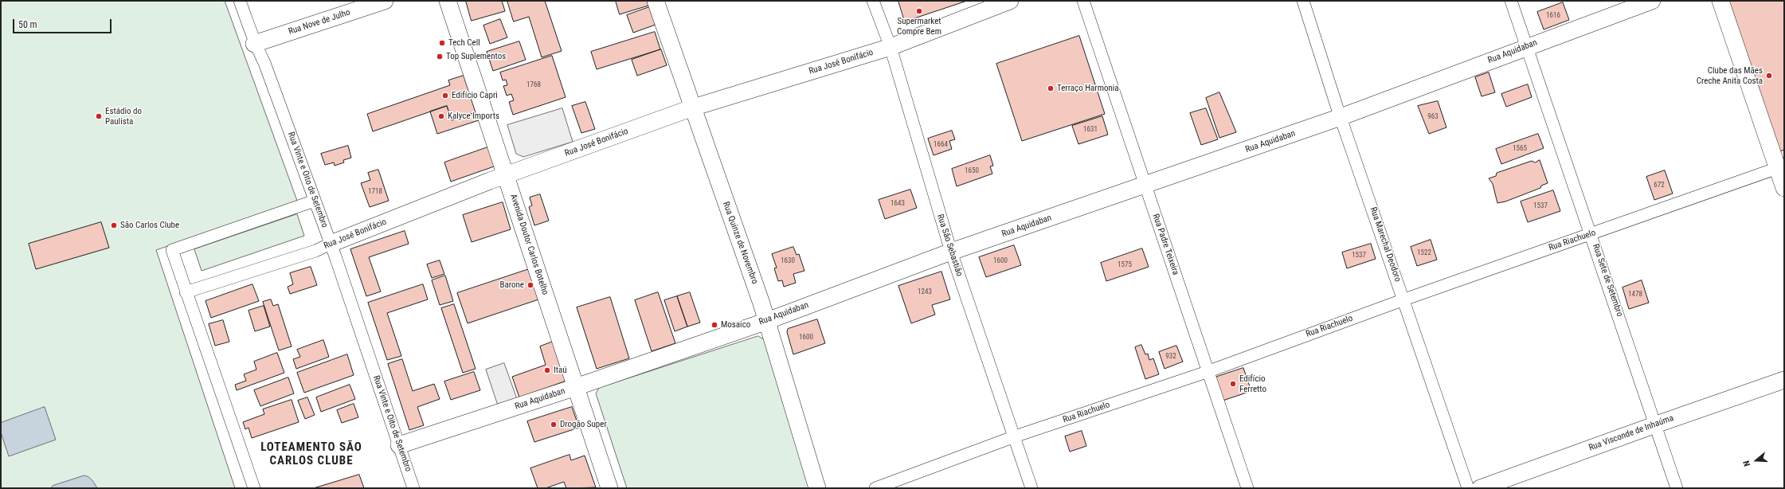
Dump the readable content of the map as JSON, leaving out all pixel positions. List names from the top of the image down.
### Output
{
  "streets": {
    "main road": [
      "Rua Nove de Julho",
      "Rua Aquidaban",
      "Rua José Bonifácio",
      "Rua Quinze de Novembro",
      "Avenida Doutor Carlos Botelho",
      "Rua Visconde de Inhaúma"
    ],
    "street": [
      "Rua Vinte e Oito de Setembro",
      "Rua Riachuelo",
      "Rua Padre Teixeira",
      "Rua Marechal Deodoro",
      "Rua São Sebastião",
      "Rua Sete de Setembro"
    ]
  },
  "crossings": [
    ["Rua Nove de Julho", "Rua Vinte e Oito de Setembro"],
    ["Rua Aquidaban", "Rua Vinte e Oito de Setembro"],
    ["Rua Aquidaban", "Rua Quinze de Novembro"],
    ["Rua Aquidaban", "Avenida Doutor Carlos Botelho"],
    ["Rua Aquidaban", "Rua Padre Teixeira"],
    ["Rua Aquidaban", "Rua Marechal Deodoro"],
    ["Rua Aquidaban", "Rua São Sebastião"],
    ["Rua Aquidaban", "Rua Sete de Setembro"],
    ["Rua José Bonifácio", "Rua Vinte e Oito de Setembro"],
    ["Rua José Bonifácio", "Rua Quinze de Novembro"],
    ["Rua José Bonifácio", "Avenida Doutor Carlos Botelho"],
    ["Rua José Bonifácio", "Rua São Sebastião"],
    ["Rua Riachuelo", "Rua Padre Teixeira"],
    ["Rua Riachuelo", "Rua Marechal Deodoro"],
    ["Rua Riachuelo", "Rua São Sebastião"],
    ["Rua Riachuelo", "Rua Sete de Setembro"],
    ["Rua Sete de Setembro", "Rua Visconde de Inhaúma"]
  ],
  "districts": ["LOTEAMENTO SÃO CARLOS CLUBE"],
  "places": [
    "Supermarket Compre Bem",
    "Tech Cell",
    "Top Suplementos",
    "Clube das Mães Creche Anita Costa",
    "Terraço Harmonia",
    "Edifício Capri",
    "Estádio do Paulista",
    "Kalyce Imports",
    "São Carlos Clube",
    "Barone",
    "Mosaico",
    "Itaú",
    "Edifício Ferretto",
    "Drogão Super"
  ],
  "house_numbers": [
    "1616",
    "1768",
    "963",
    "1631",
    "1664",
    "1565",
    "1650",
    "672",
    "1718",
    "1643",
    "1537",
    "1522",
    "1537",
    "1630",
    "1600",
    "1575",
    "1243",
    "1478",
    "1600",
    "932"
  ],
  "scale_bar": "50 m",
  "north": "left"
}
